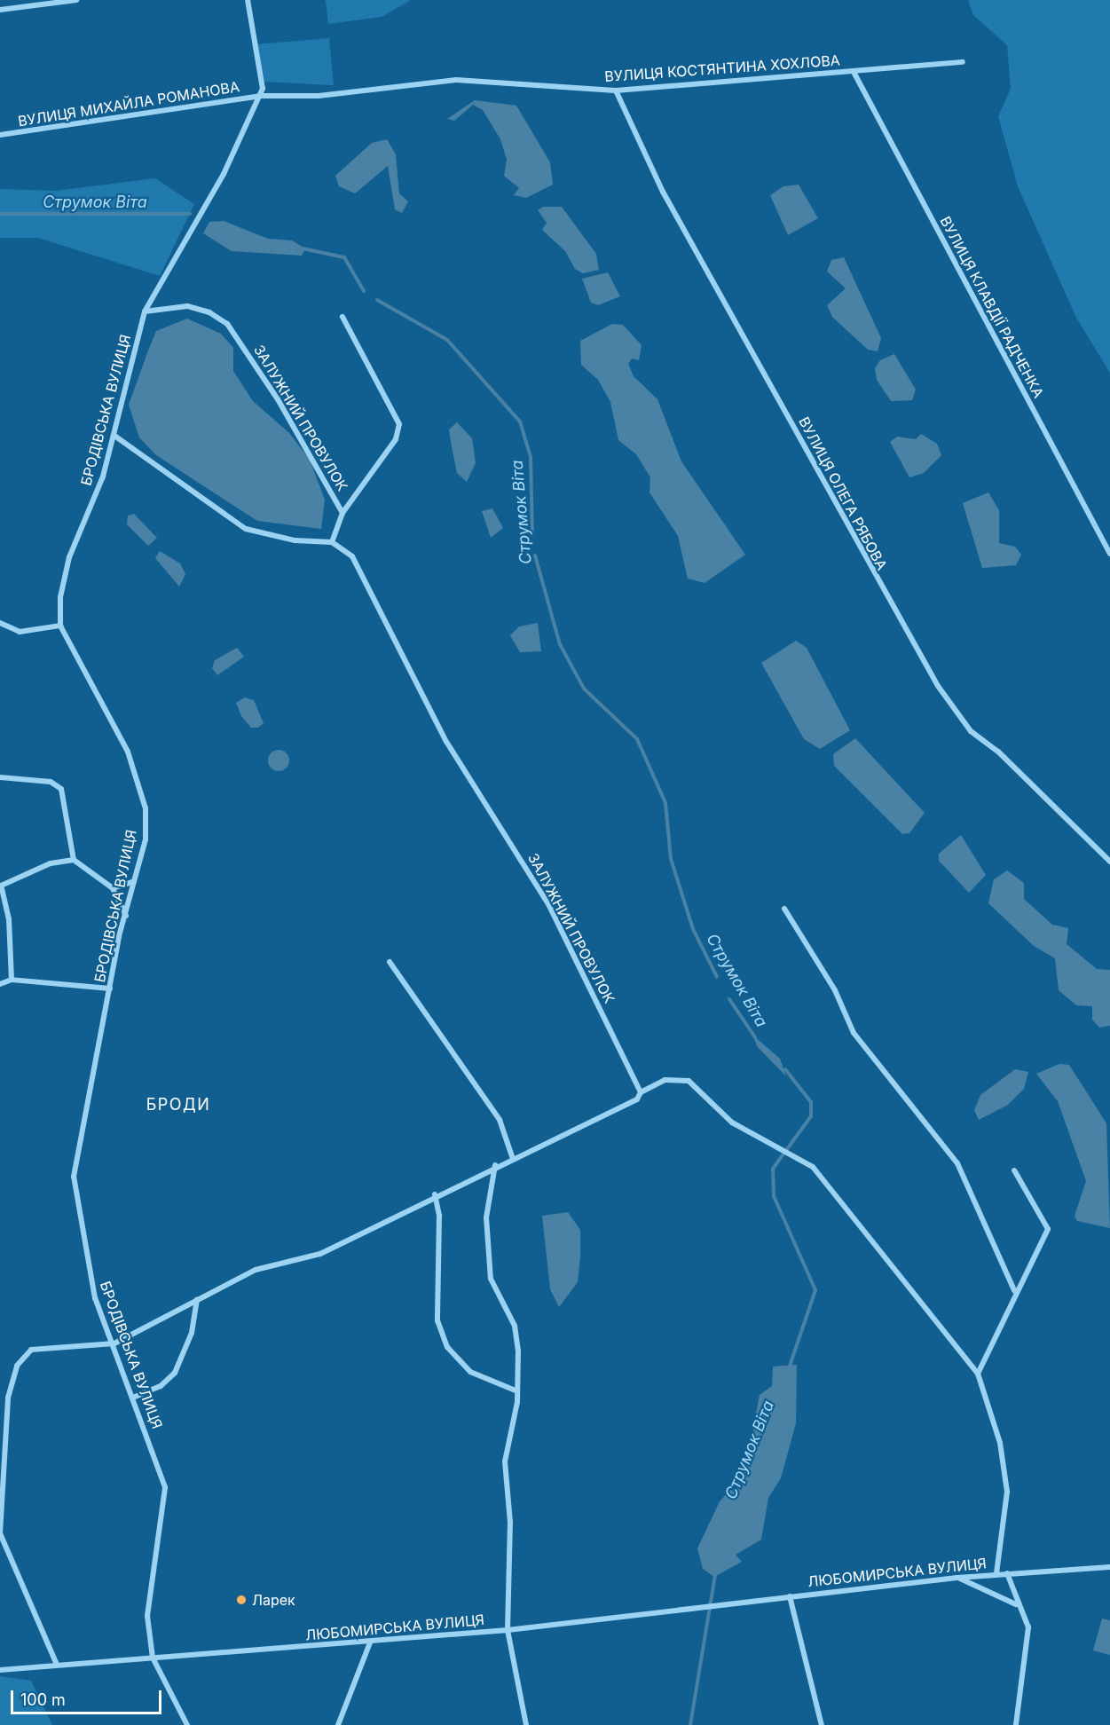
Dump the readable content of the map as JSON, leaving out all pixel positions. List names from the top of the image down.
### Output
{
  "streets": {
    "street": [
      "ВУЛИЦЯ КОСТЯНТИНА ХОХЛОВА",
      "ВУЛИЦЯ МИХАЙЛА РОМАНОВА",
      "ВУЛИЦЯ КЛАВДІЇ РАДЧЕНКА",
      "БРОДІВСЬКА ВУЛИЦЯ",
      "ЗАЛУЖНИЙ ПРОВУЛОК",
      "ВУЛИЦЯ ОЛЕГА РЯБОВА",
      "ЛЮБОМИРСЬКА ВУЛИЦЯ"
    ]
  },
  "crossings": [
    ["ВУЛИЦЯ КОСТЯНТИНА ХОХЛОВА", "ВУЛИЦЯ МИХАЙЛА РОМАНОВА"],
    ["ВУЛИЦЯ КОСТЯНТИНА ХОХЛОВА", "ВУЛИЦЯ КЛАВДІЇ РАДЧЕНКА"],
    ["ВУЛИЦЯ КОСТЯНТИНА ХОХЛОВА", "БРОДІВСЬКА ВУЛИЦЯ"],
    ["ВУЛИЦЯ КОСТЯНТИНА ХОХЛОВА", "ВУЛИЦЯ ОЛЕГА РЯБОВА"],
    ["ВУЛИЦЯ МИХАЙЛА РОМАНОВА", "БРОДІВСЬКА ВУЛИЦЯ"],
    ["БРОДІВСЬКА ВУЛИЦЯ", "ЗАЛУЖНИЙ ПРОВУЛОК"],
    ["БРОДІВСЬКА ВУЛИЦЯ", "ЛЮБОМИРСЬКА ВУЛИЦЯ"]
  ],
  "districts": ["БРОДИ"],
  "water": ["Струмок Віта"],
  "places": ["Ларек"],
  "scale_bar": "100 m"
}
